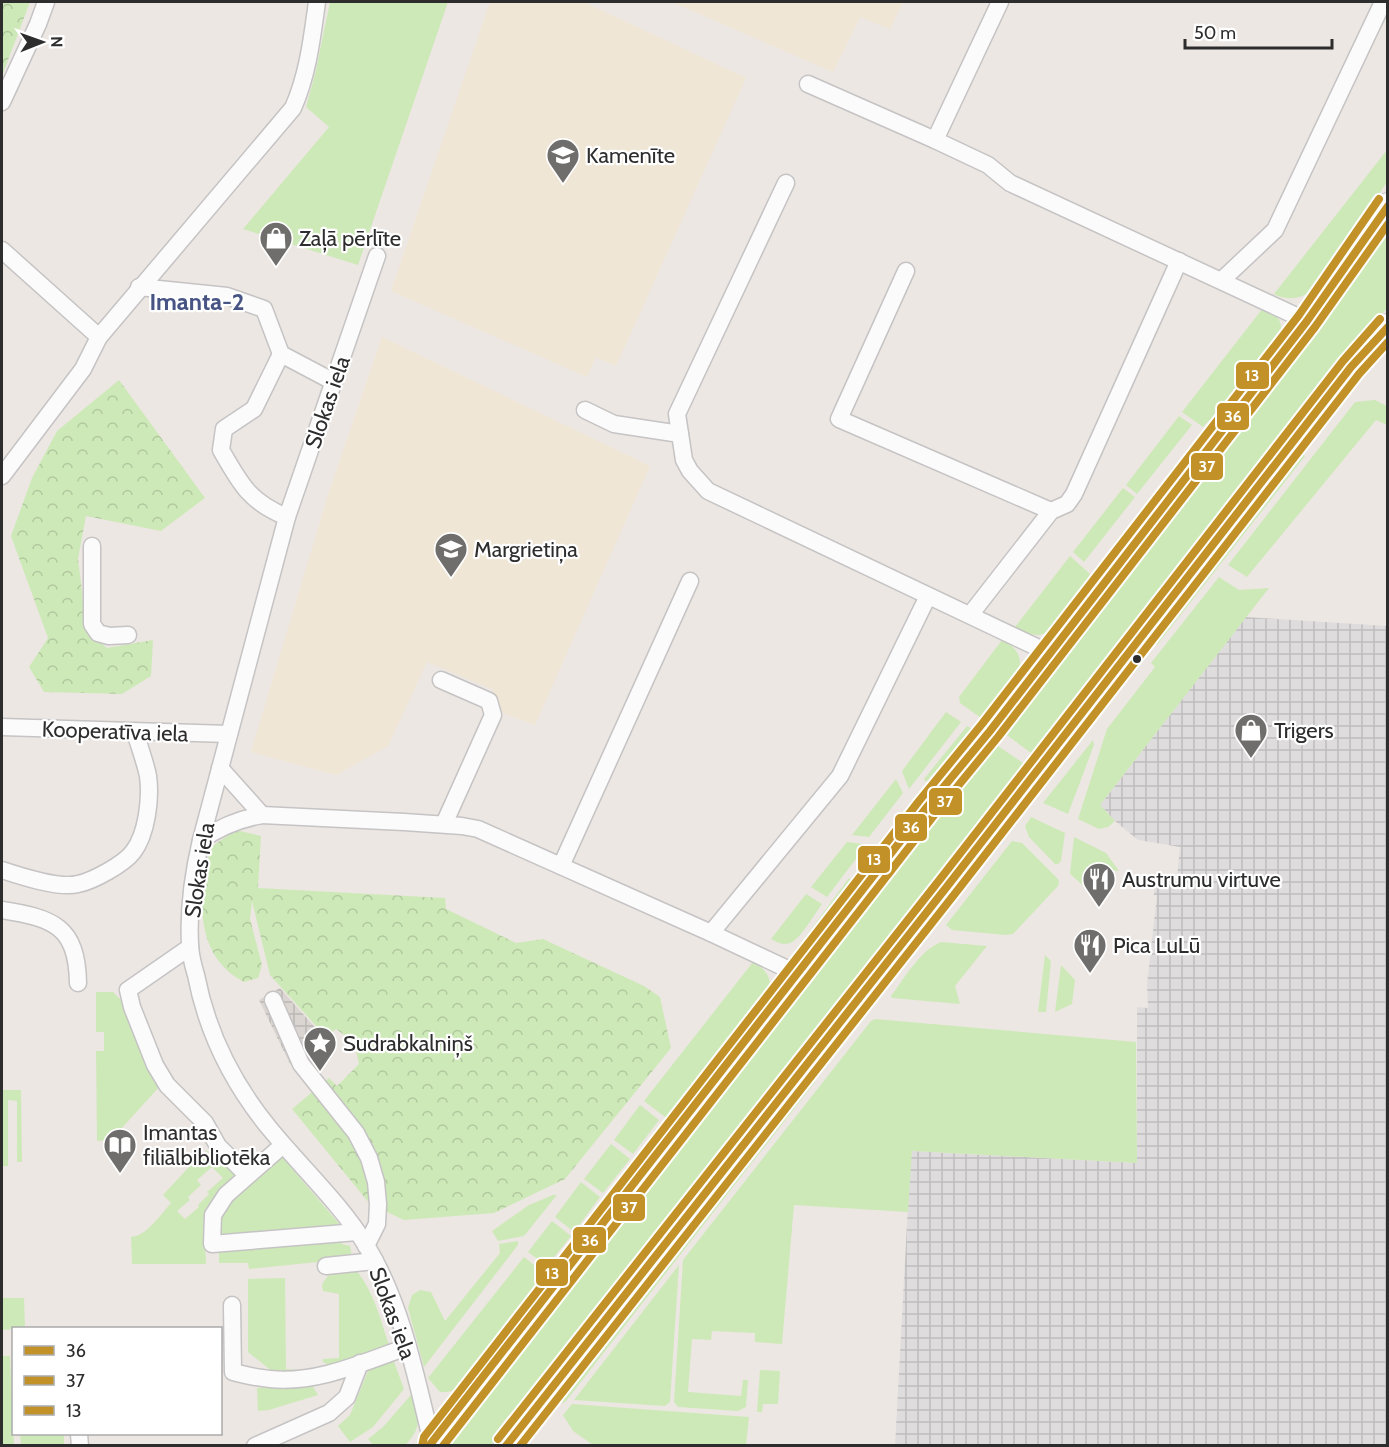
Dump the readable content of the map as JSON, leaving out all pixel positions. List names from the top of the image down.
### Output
{
  "streets": {
    "street": ["Slokas iela", "Kooperatīva iela"]
  },
  "crossings": [
    ["Slokas iela", "Kooperatīva iela"]
  ],
  "districts": ["Imanta-2"],
  "places": {
    "school or university": ["Kamenīte", "Margrietiņa"],
    "shop": ["Zaļā pērlīte", "Trigers"],
    "restaurant": ["Austrumu virtuve", "Pica LuLū"],
    "place": ["Sudrabkalniņš"],
    "library": ["Imantas filiālbibliotēka"]
  },
  "lines": ["transit line 13", "transit line 36", "transit line 37"],
  "legend": ["36", "37", "13"],
  "scale_bar": "50 m",
  "north": "right"
}
